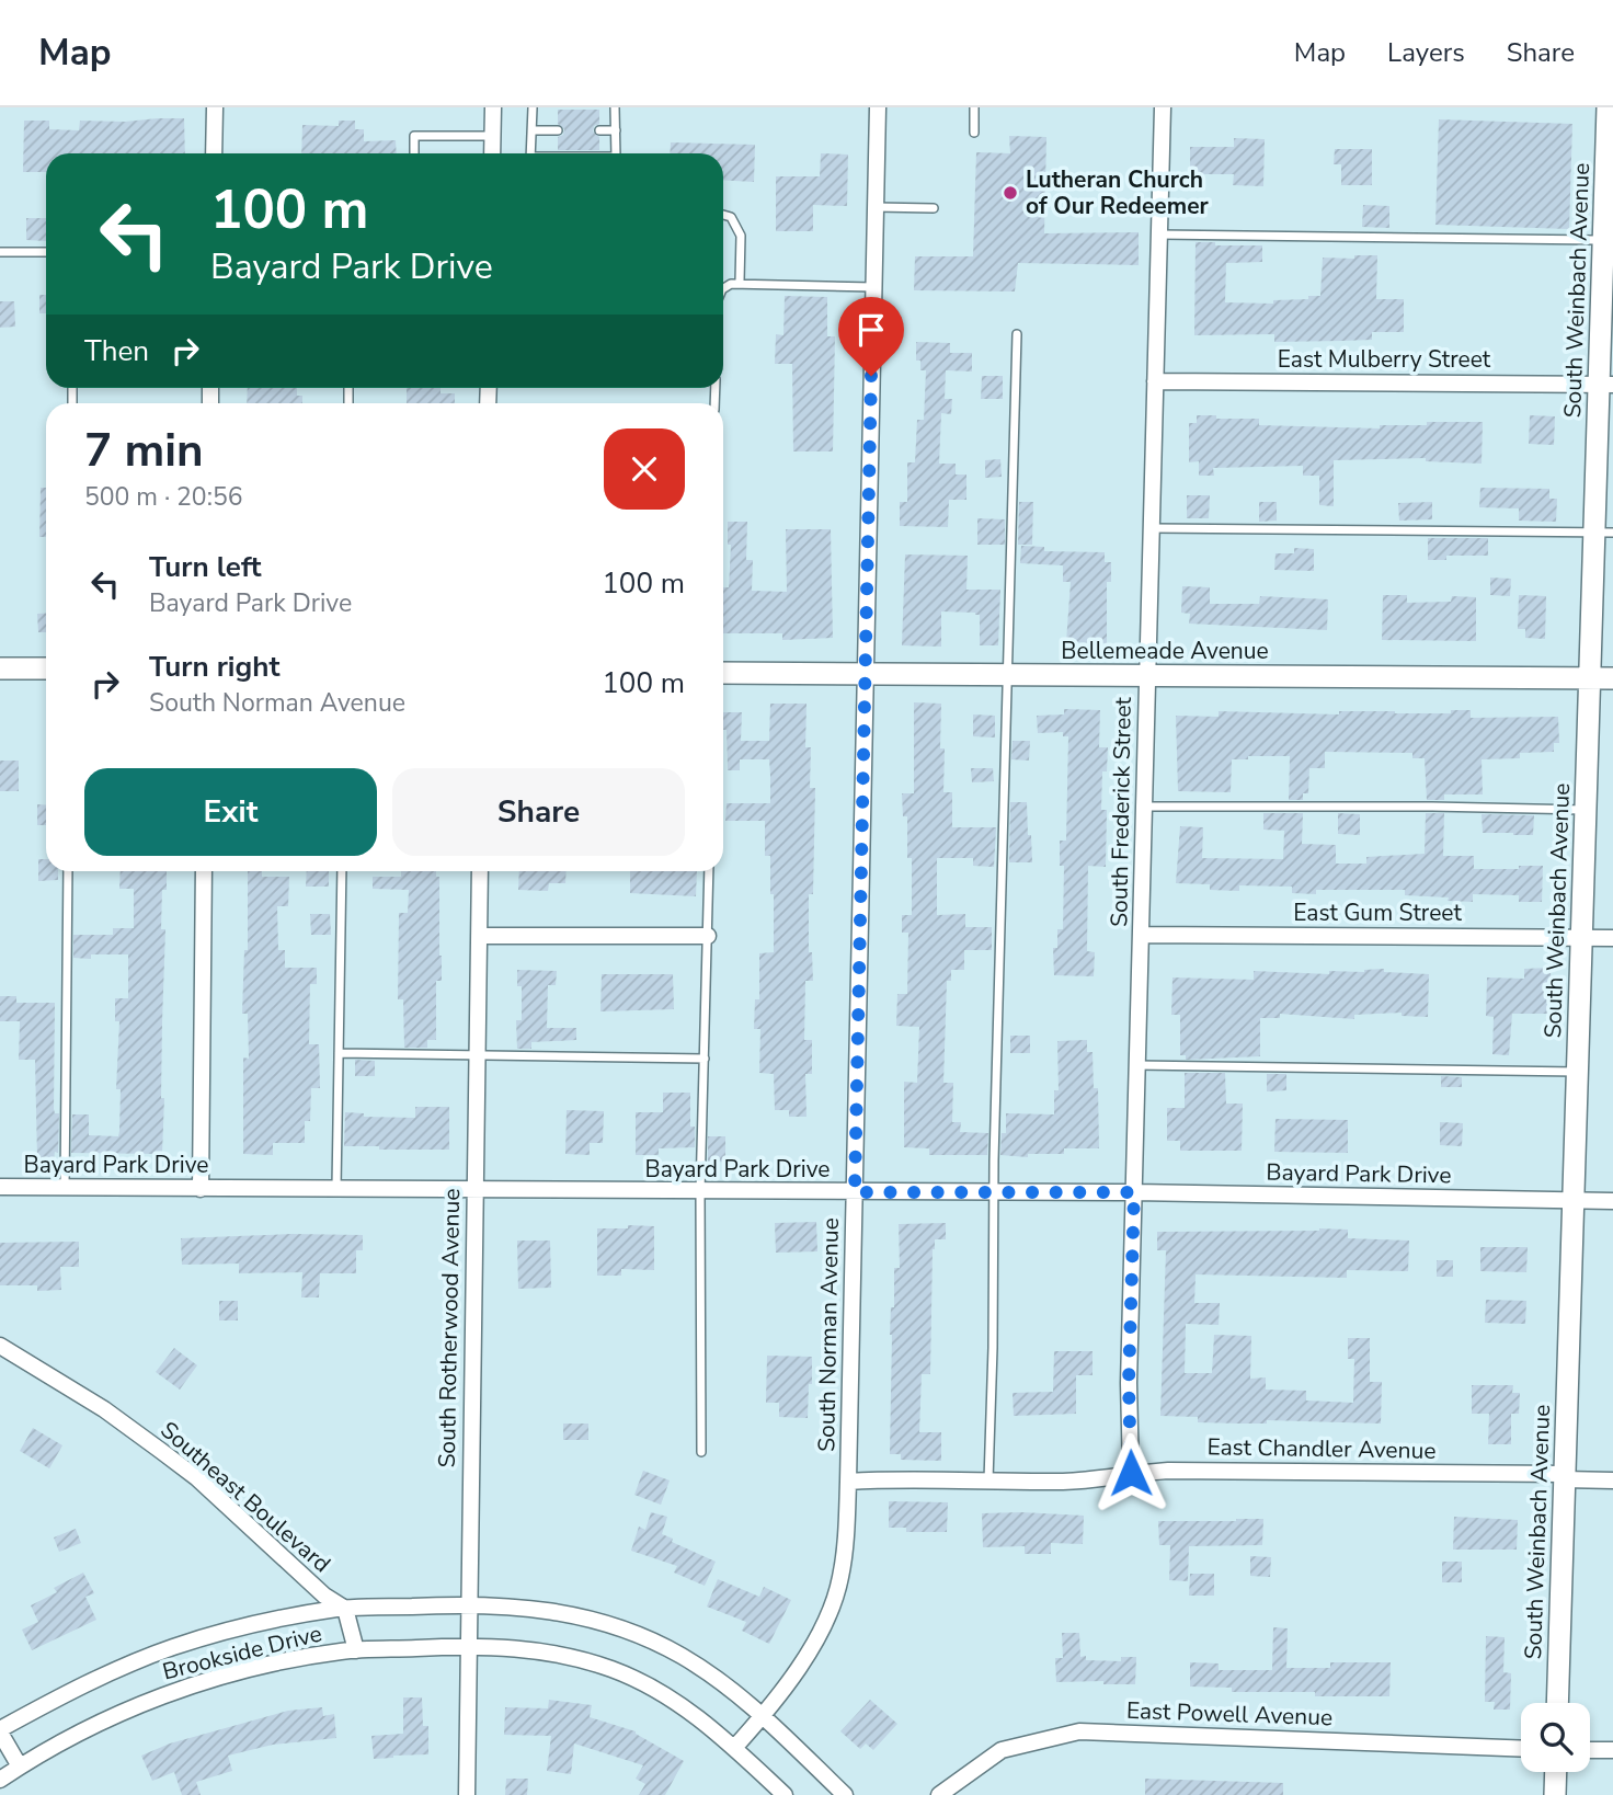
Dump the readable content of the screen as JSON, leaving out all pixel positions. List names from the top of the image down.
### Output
{
  "streets": {
    "street": [
      "South Weinbach Avenue",
      "East Mulberry Street",
      "Bellemeade Avenue",
      "South Frederick Street",
      "East Gum Street",
      "Bayard Park Drive",
      "South Rotherwood Avenue",
      "South Norman Avenue",
      "East Chandler Avenue",
      "Southeast Boulevard",
      "Brookside Drive",
      "East Powell Avenue"
    ]
  },
  "crossings": [
    ["South Weinbach Avenue", "East Mulberry Street"],
    ["South Weinbach Avenue", "Bellemeade Avenue"],
    ["South Weinbach Avenue", "East Gum Street"],
    ["South Weinbach Avenue", "Bayard Park Drive"],
    ["South Weinbach Avenue", "East Chandler Avenue"],
    ["East Mulberry Street", "South Frederick Street"],
    ["Bellemeade Avenue", "South Frederick Street"],
    ["Bellemeade Avenue", "South Norman Avenue"],
    ["South Frederick Street", "East Gum Street"],
    ["South Frederick Street", "Bayard Park Drive"],
    ["South Frederick Street", "East Chandler Avenue"],
    ["Bayard Park Drive", "South Rotherwood Avenue"],
    ["Bayard Park Drive", "South Norman Avenue"],
    ["South Rotherwood Avenue", "Brookside Drive"],
    ["South Norman Avenue", "East Chandler Avenue"],
    ["Southeast Boulevard", "Brookside Drive"]
  ],
  "places": ["Lutheran Church of Our Redeemer"],
  "page": {
    "header": "Map",
    "nav": ["Map", "Layers", "Share"],
    "turn": ["100 m", "Bayard Park Drive"],
    "then": "Then",
    "heading": ["7 min", "500 m · 20:56"],
    "list": [
      {
        "name": "Turn left",
        "note": "Bayard Park Drive",
        "value": "100 m"
      },
      {
        "name": "Turn right",
        "note": "South Norman Avenue",
        "value": "100 m"
      }
    ],
    "buttons": ["Exit", "Share"]
  }
}
